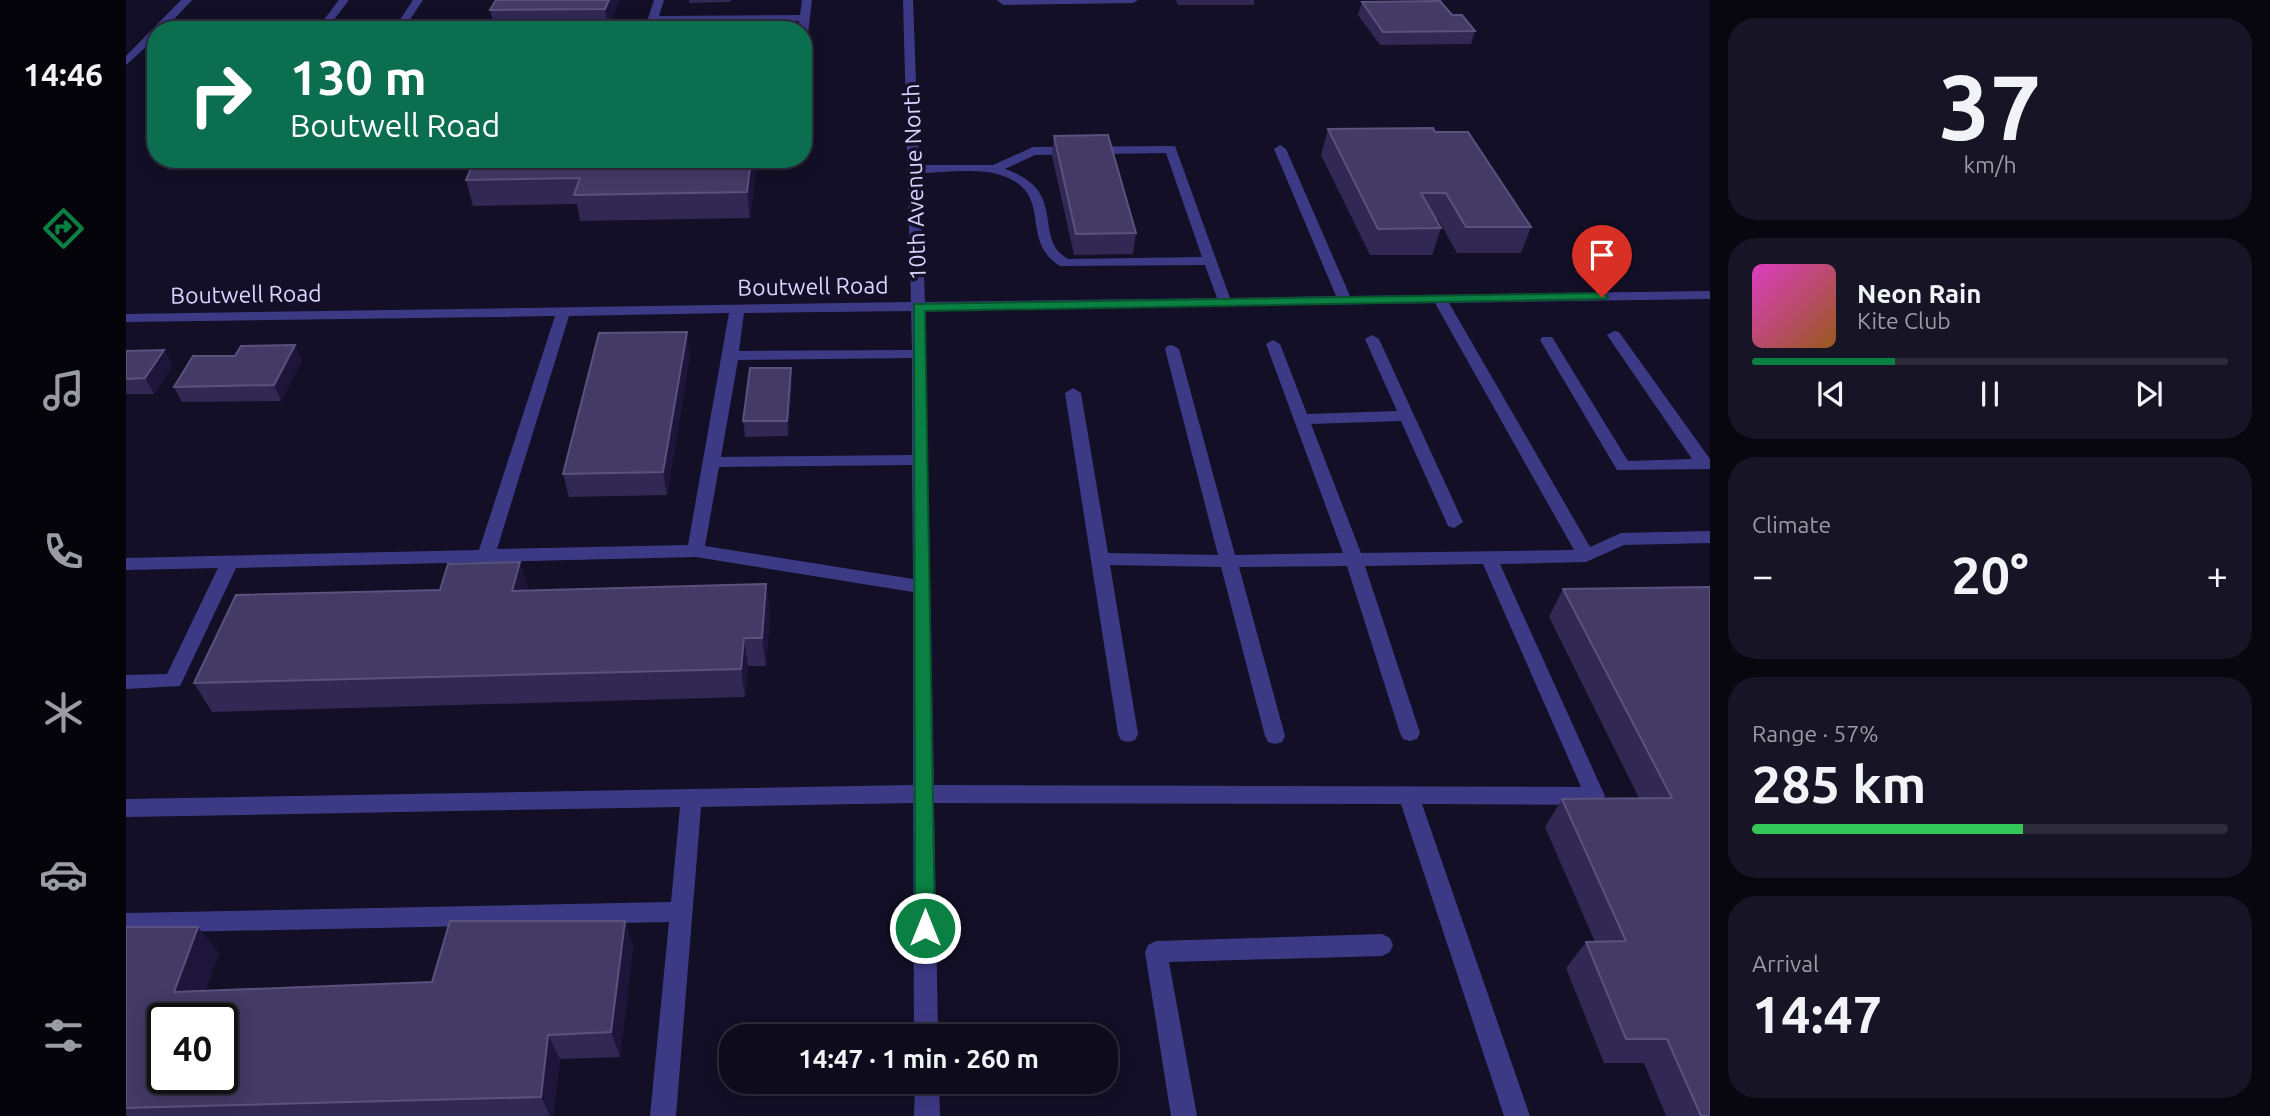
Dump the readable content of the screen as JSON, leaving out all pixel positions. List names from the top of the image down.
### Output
{
  "streets": {
    "street": ["10th Avenue North", "Boutwell Road"]
  },
  "crossings": [
    ["10th Avenue North", "Boutwell Road"]
  ],
  "page": {
    "tabs": "14:46",
    "tile": [
      ["37", "km/h"],
      "Climate",
      ["Range · 57%", "285 km"],
      ["Arrival", "14:47"]
    ],
    "turn": ["130 m", "Boutwell Road"],
    "song": ["Neon Rain", "Kite Club"],
    "heat": ["−", "20°", "+"],
    "limit": "40",
    "trip": "14:47 · 1 min · 260 m"
  }
}
